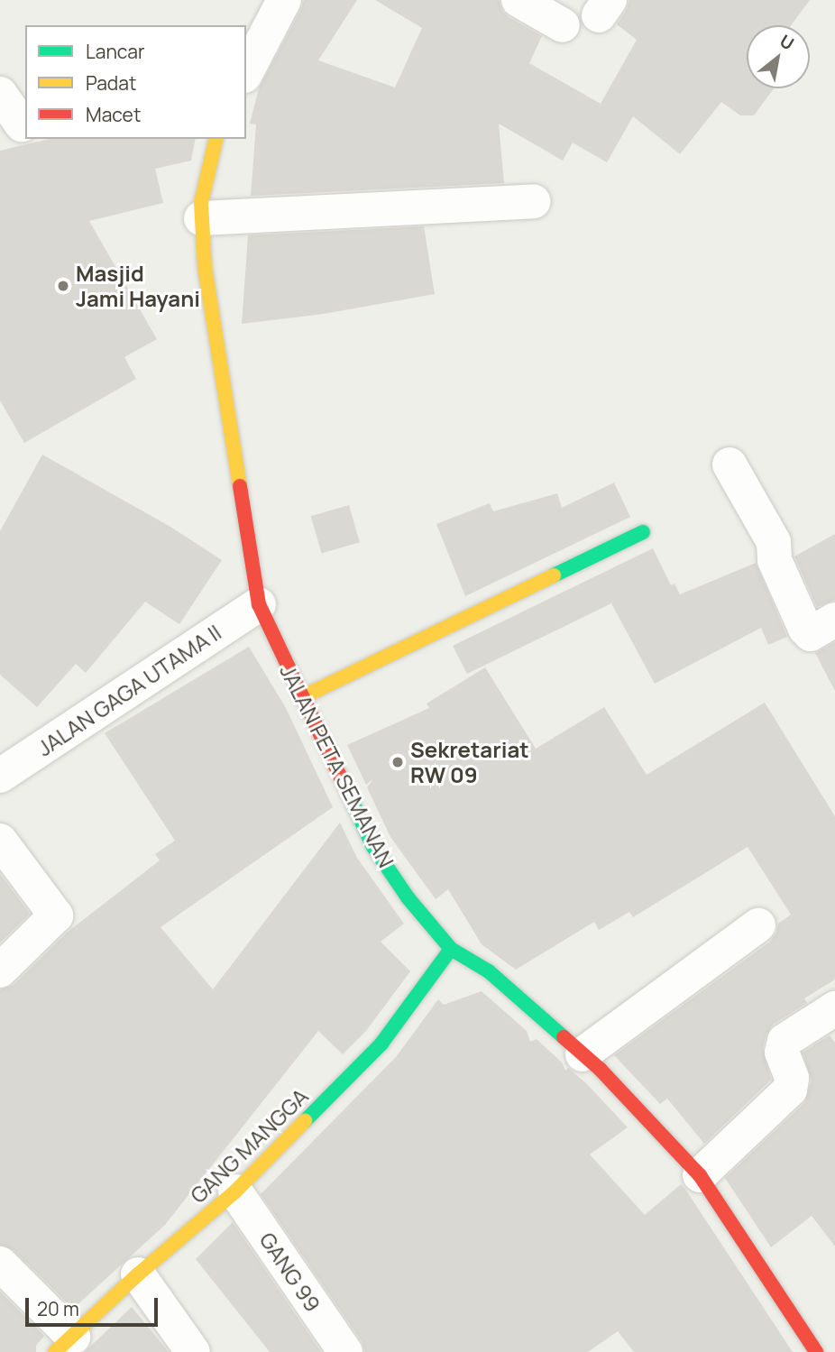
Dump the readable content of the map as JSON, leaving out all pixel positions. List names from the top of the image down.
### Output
{
  "streets": {
    "street": [
      "JALAN GAGA UTAMA II",
      "JALAN PETA SEMANAN",
      "GANG MANGGA",
      "GANG 99"
    ]
  },
  "crossings": [
    ["JALAN GAGA UTAMA II", "JALAN PETA SEMANAN"],
    ["JALAN PETA SEMANAN", "GANG MANGGA"],
    ["GANG MANGGA", "GANG 99"]
  ],
  "places": ["Masjid Jami Hayani", "Sekretariat RW 09"],
  "legend": ["Lancar", "Padat", "Macet"],
  "scale_bar": "20 m",
  "north": "top right"
}
